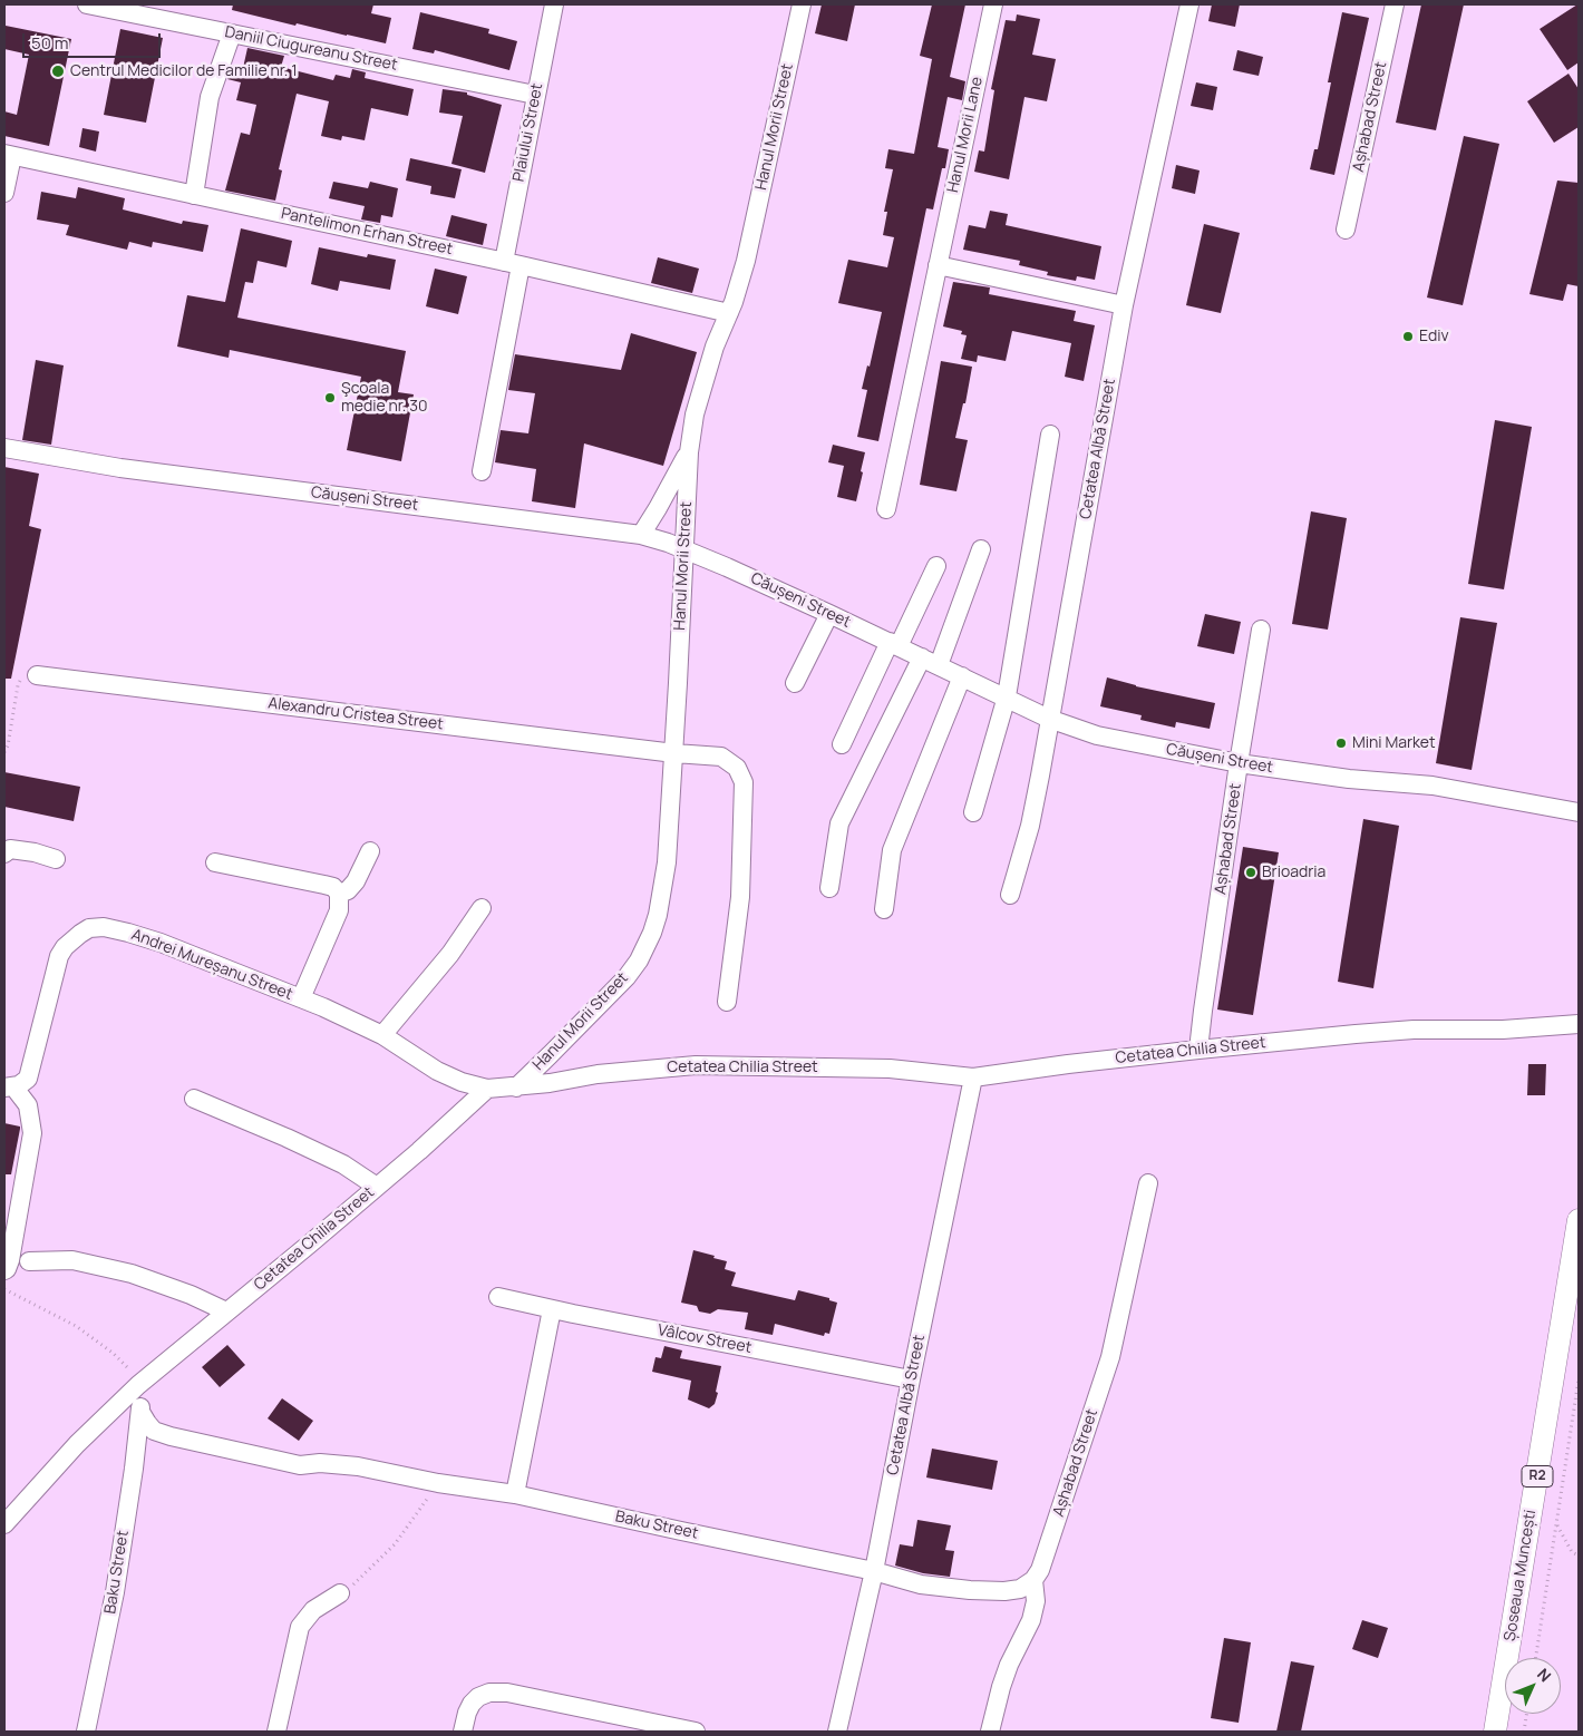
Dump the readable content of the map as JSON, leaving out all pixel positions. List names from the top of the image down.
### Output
{
  "streets": {
    "main road": ["R2", "Șoseaua Muncești"],
    "street": [
      "Daniil Ciugureanu Street",
      "Așhabad Street",
      "Hanul Morii Street",
      "Plaiului Street",
      "Hanul Morii Lane",
      "Pantelimon Erhan Street",
      "Cetatea Albă Street",
      "Căușeni Street",
      "Alexandru Cristea Street",
      "Andrei Mureșanu Street",
      "Cetatea Chilia Street",
      "Vâlcov Street",
      "Baku Street"
    ]
  },
  "crossings": [
    ["Daniil Ciugureanu Street", "Plaiului Street"],
    ["Așhabad Street", "Căușeni Street"],
    ["Așhabad Street", "Cetatea Chilia Street"],
    ["Hanul Morii Street", "Pantelimon Erhan Street"],
    ["Hanul Morii Street", "Căușeni Street"],
    ["Hanul Morii Street", "Alexandru Cristea Street"],
    ["Hanul Morii Street", "Cetatea Chilia Street"],
    ["Plaiului Street", "Pantelimon Erhan Street"],
    ["Cetatea Albă Street", "Căușeni Street"],
    ["Cetatea Albă Street", "Cetatea Chilia Street"],
    ["Cetatea Albă Street", "Vâlcov Street"],
    ["Cetatea Albă Street", "Baku Street"],
    ["Andrei Mureșanu Street", "Cetatea Chilia Street"],
    ["Cetatea Chilia Street", "Baku Street"]
  ],
  "places": [
    "Centrul Medicilor de Familie nr. 1",
    "Ediv",
    "Şcoala medie nr. 30",
    "Mini Market",
    "Brioadria"
  ],
  "scale_bar": "50 m",
  "north": "top right"
}
